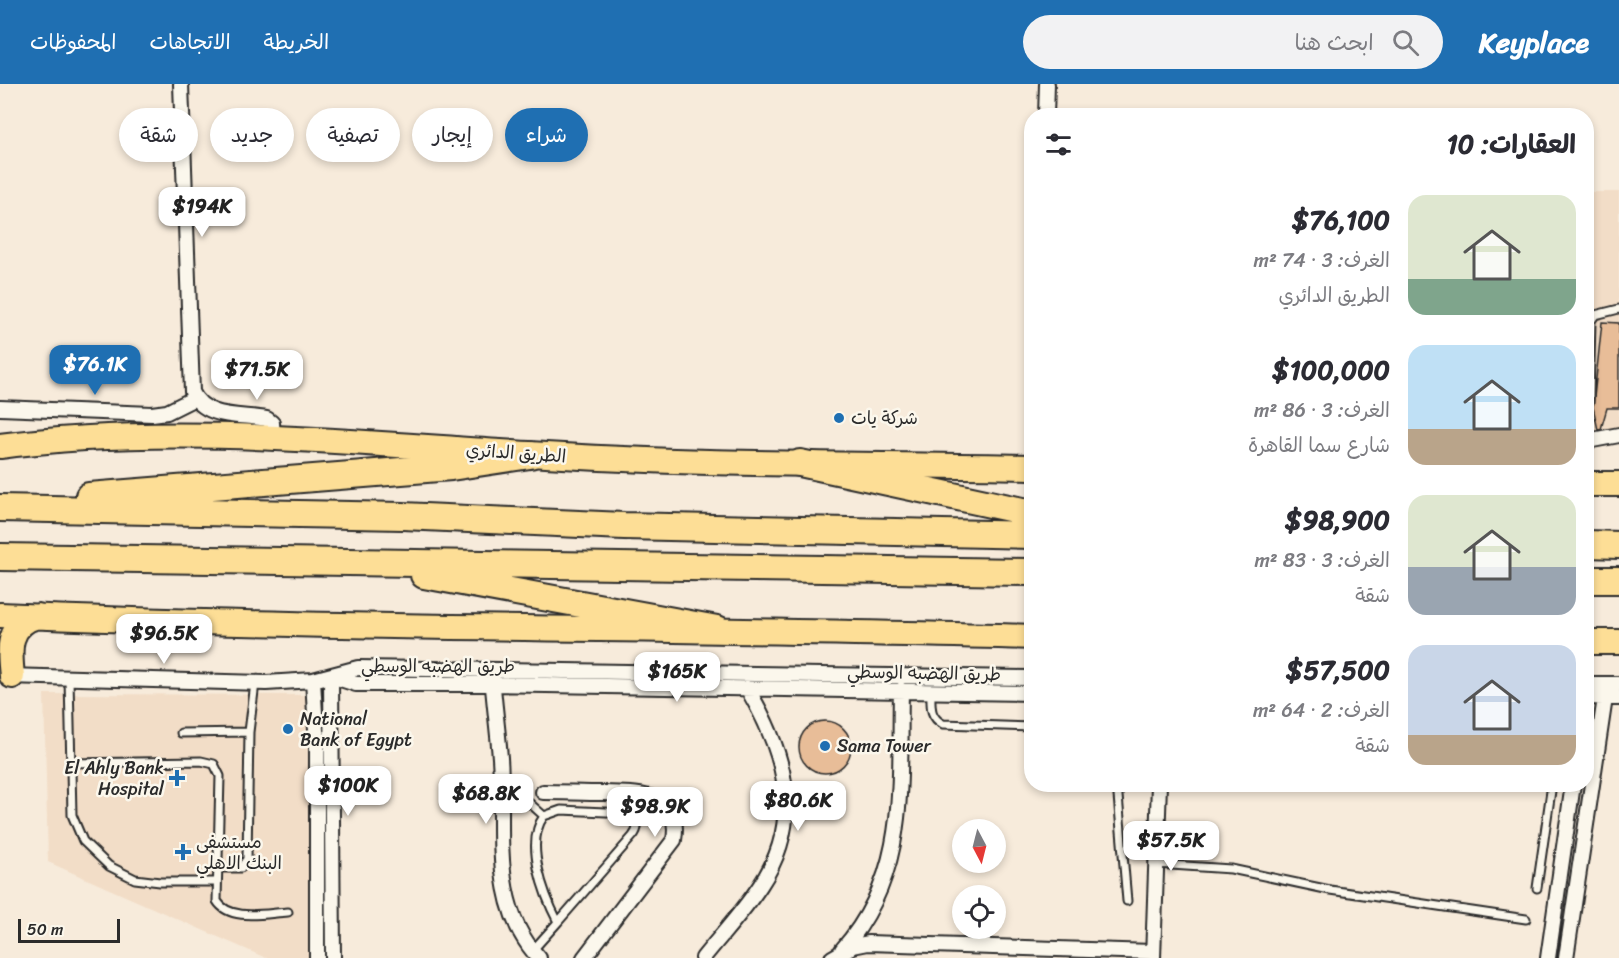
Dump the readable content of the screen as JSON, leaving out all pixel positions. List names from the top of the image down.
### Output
{
  "streets": {
    "highway": ["الطريق الدائري"],
    "street": ["طريق الهضبه الوسطي"]
  },
  "places": {
    "other": ["شركة يات", "National Bank of Egypt", "Sama Tower"],
    "health": ["El Ahly Bank Hospital", "مستشفى البنك الاهلي"]
  },
  "scale_bar": "50 m",
  "north": "bottom",
  "page": {
    "header": "Keyplace",
    "search": "ابحث هنا",
    "nav": ["الخريطة", "الاتجاهات", "المحفوظات"],
    "chip": [
      "شراء",
      "إيجار",
      "تصفية",
      "جديد",
      "شقة"
    ],
    "heading": "العقارات: 10",
    "list": [
      {
        "name": "$76,100",
        "note": "الغرف: 3 · 74 m² · الطريق الدائري"
      },
      {
        "name": "$100,000",
        "note": "الغرف: 3 · 86 m² · شارع سما القاهرة"
      },
      {
        "name": "$98,900",
        "note": "الغرف: 3 · 83 m² · شقة"
      },
      {
        "name": "$57,500",
        "note": "الغرف: 2 · 64 m² · شقة"
      }
    ],
    "price": [
      "$194K",
      "$76.1K",
      "$71.5K",
      "$96.5K",
      "$165K",
      "$100K",
      "$68.8K",
      "$80.6K",
      "$98.9K",
      "$57.5K"
    ],
    "scale": "50 m"
  }
}
